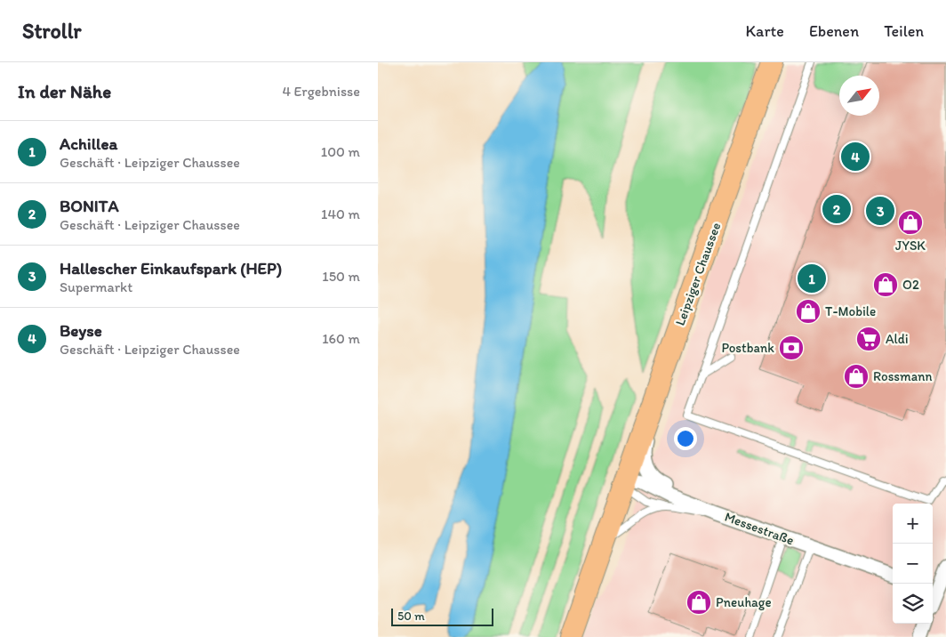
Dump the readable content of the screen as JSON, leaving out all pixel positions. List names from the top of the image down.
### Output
{
  "streets": {
    "main road": ["Leipziger Chaussee"],
    "street": ["Messestraße"]
  },
  "crossings": [
    ["Leipziger Chaussee", "Messestraße"]
  ],
  "places": {
    "shop": [
      "JYSK",
      "O2",
      "T-Mobile",
      "Rossmann",
      "Pneuhage"
    ],
    "supermarket": ["Aldi"],
    "bank": ["Postbank"]
  },
  "scale_bar": "50 m",
  "north": "top right",
  "page": {
    "header": "Strollr",
    "nav": ["Karte", "Ebenen", "Teilen"],
    "heading": ["In der Nähe", "4 Ergebnisse"],
    "list": [
      {
        "mark": "1",
        "name": "Achillea",
        "note": "Geschäft · Leipziger Chaussee",
        "value": "100 m"
      },
      {
        "mark": "2",
        "name": "BONITA",
        "note": "Geschäft · Leipziger Chaussee",
        "value": "140 m"
      },
      {
        "mark": "3",
        "name": "Hallescher Einkaufspark (HEP)",
        "note": "Supermarkt",
        "value": "150 m"
      },
      {
        "mark": "4",
        "name": "Beyse",
        "note": "Geschäft · Leipziger Chaussee",
        "value": "160 m"
      }
    ],
    "pins": [
      "4",
      "2",
      "3",
      "1"
    ],
    "map_buttons": ["+", "−"],
    "scale": "50 m"
  }
}
